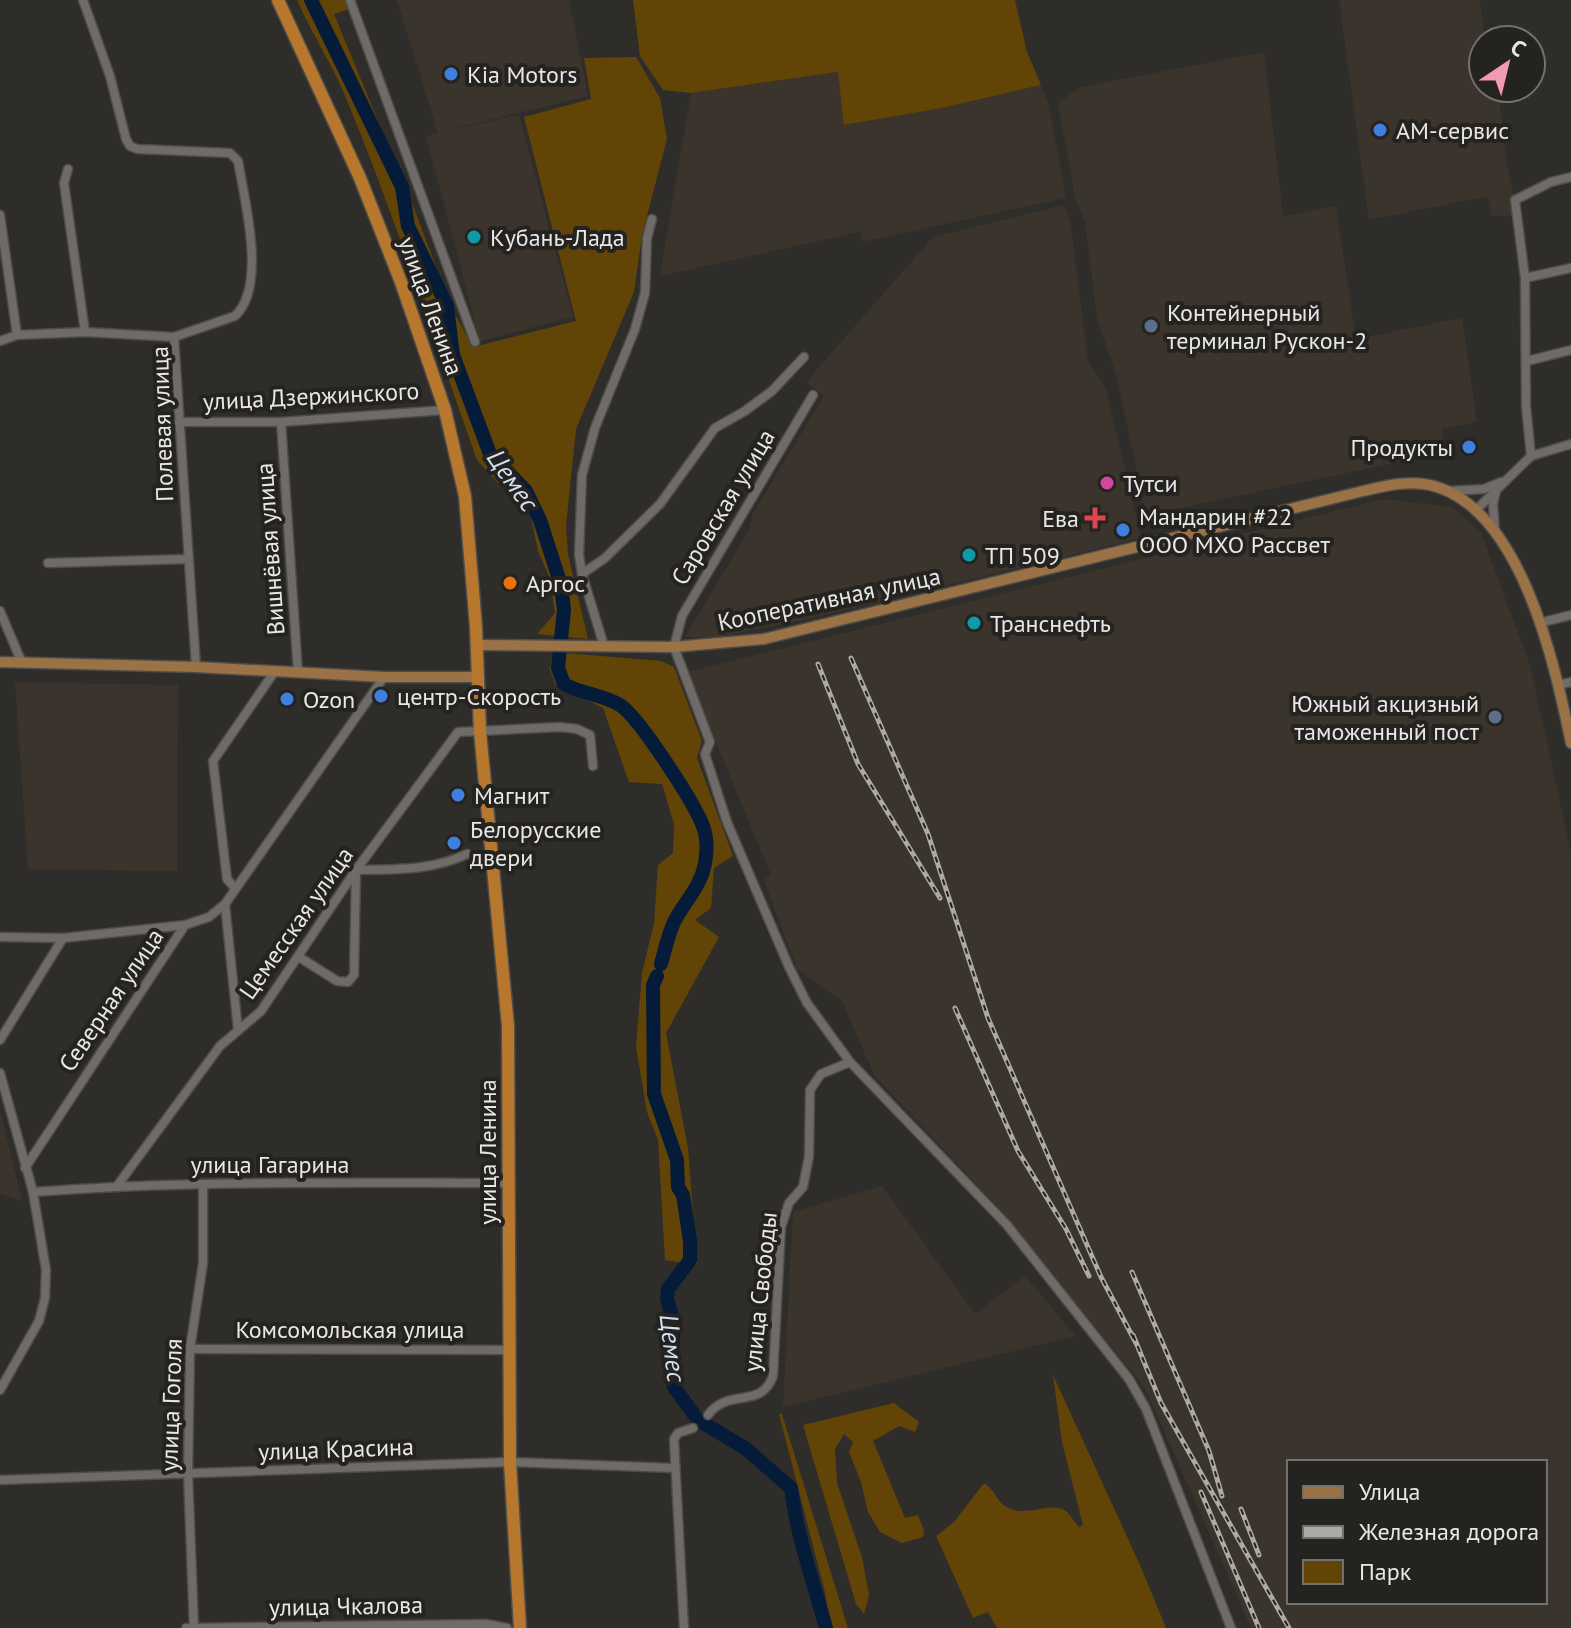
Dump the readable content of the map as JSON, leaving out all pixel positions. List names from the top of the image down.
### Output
{
  "streets": {
    "highway": ["улица Ленина"],
    "main road": ["Кооперативная улица"],
    "street": [
      "улица Дзержинского",
      "Полевая улица",
      "Саровская улица",
      "Вишнёвая улица",
      "Цемесская улица",
      "Северная улица",
      "улица Гагарина",
      "улица Свободы",
      "Комсомольская улица",
      "улица Гоголя",
      "улица Красина",
      "улица Чкалова"
    ]
  },
  "crossings": [
    ["улица Ленина", "улица Дзержинского"],
    ["улица Ленина", "Кооперативная улица"],
    ["улица Ленина", "Цемесская улица"],
    ["улица Ленина", "улица Гагарина"],
    ["улица Ленина", "Комсомольская улица"],
    ["улица Ленина", "улица Красина"],
    ["улица Дзержинского", "Полевая улица"],
    ["улица Дзержинского", "Вишнёвая улица"],
    ["Саровская улица", "Кооперативная улица"],
    ["Цемесская улица", "улица Гагарина"],
    ["улица Гагарина", "улица Гоголя"],
    ["Комсомольская улица", "улица Гоголя"],
    ["улица Гоголя", "улица Красина"],
    ["улица Гоголя", "улица Чкалова"]
  ],
  "water": ["Цемес"],
  "places": {
    "other": [
      "Kia Motors",
      "АМ-сервис",
      "Кубань-Лада",
      "Контейнерный терминал Рускон-2",
      "Продукты",
      "Тутси",
      "Мандарин #22 ООО МХО Рассвет",
      "ТП 509",
      "Аргос",
      "Транснефть",
      "центр-Скорость",
      "Ozon",
      "Южный акцизный таможенный пост",
      "Магнит",
      "Белорусские двери"
    ],
    "health": ["Ева"]
  },
  "legend": ["Улица", "Железная дорога", "Парк"],
  "north": "top right"
}
